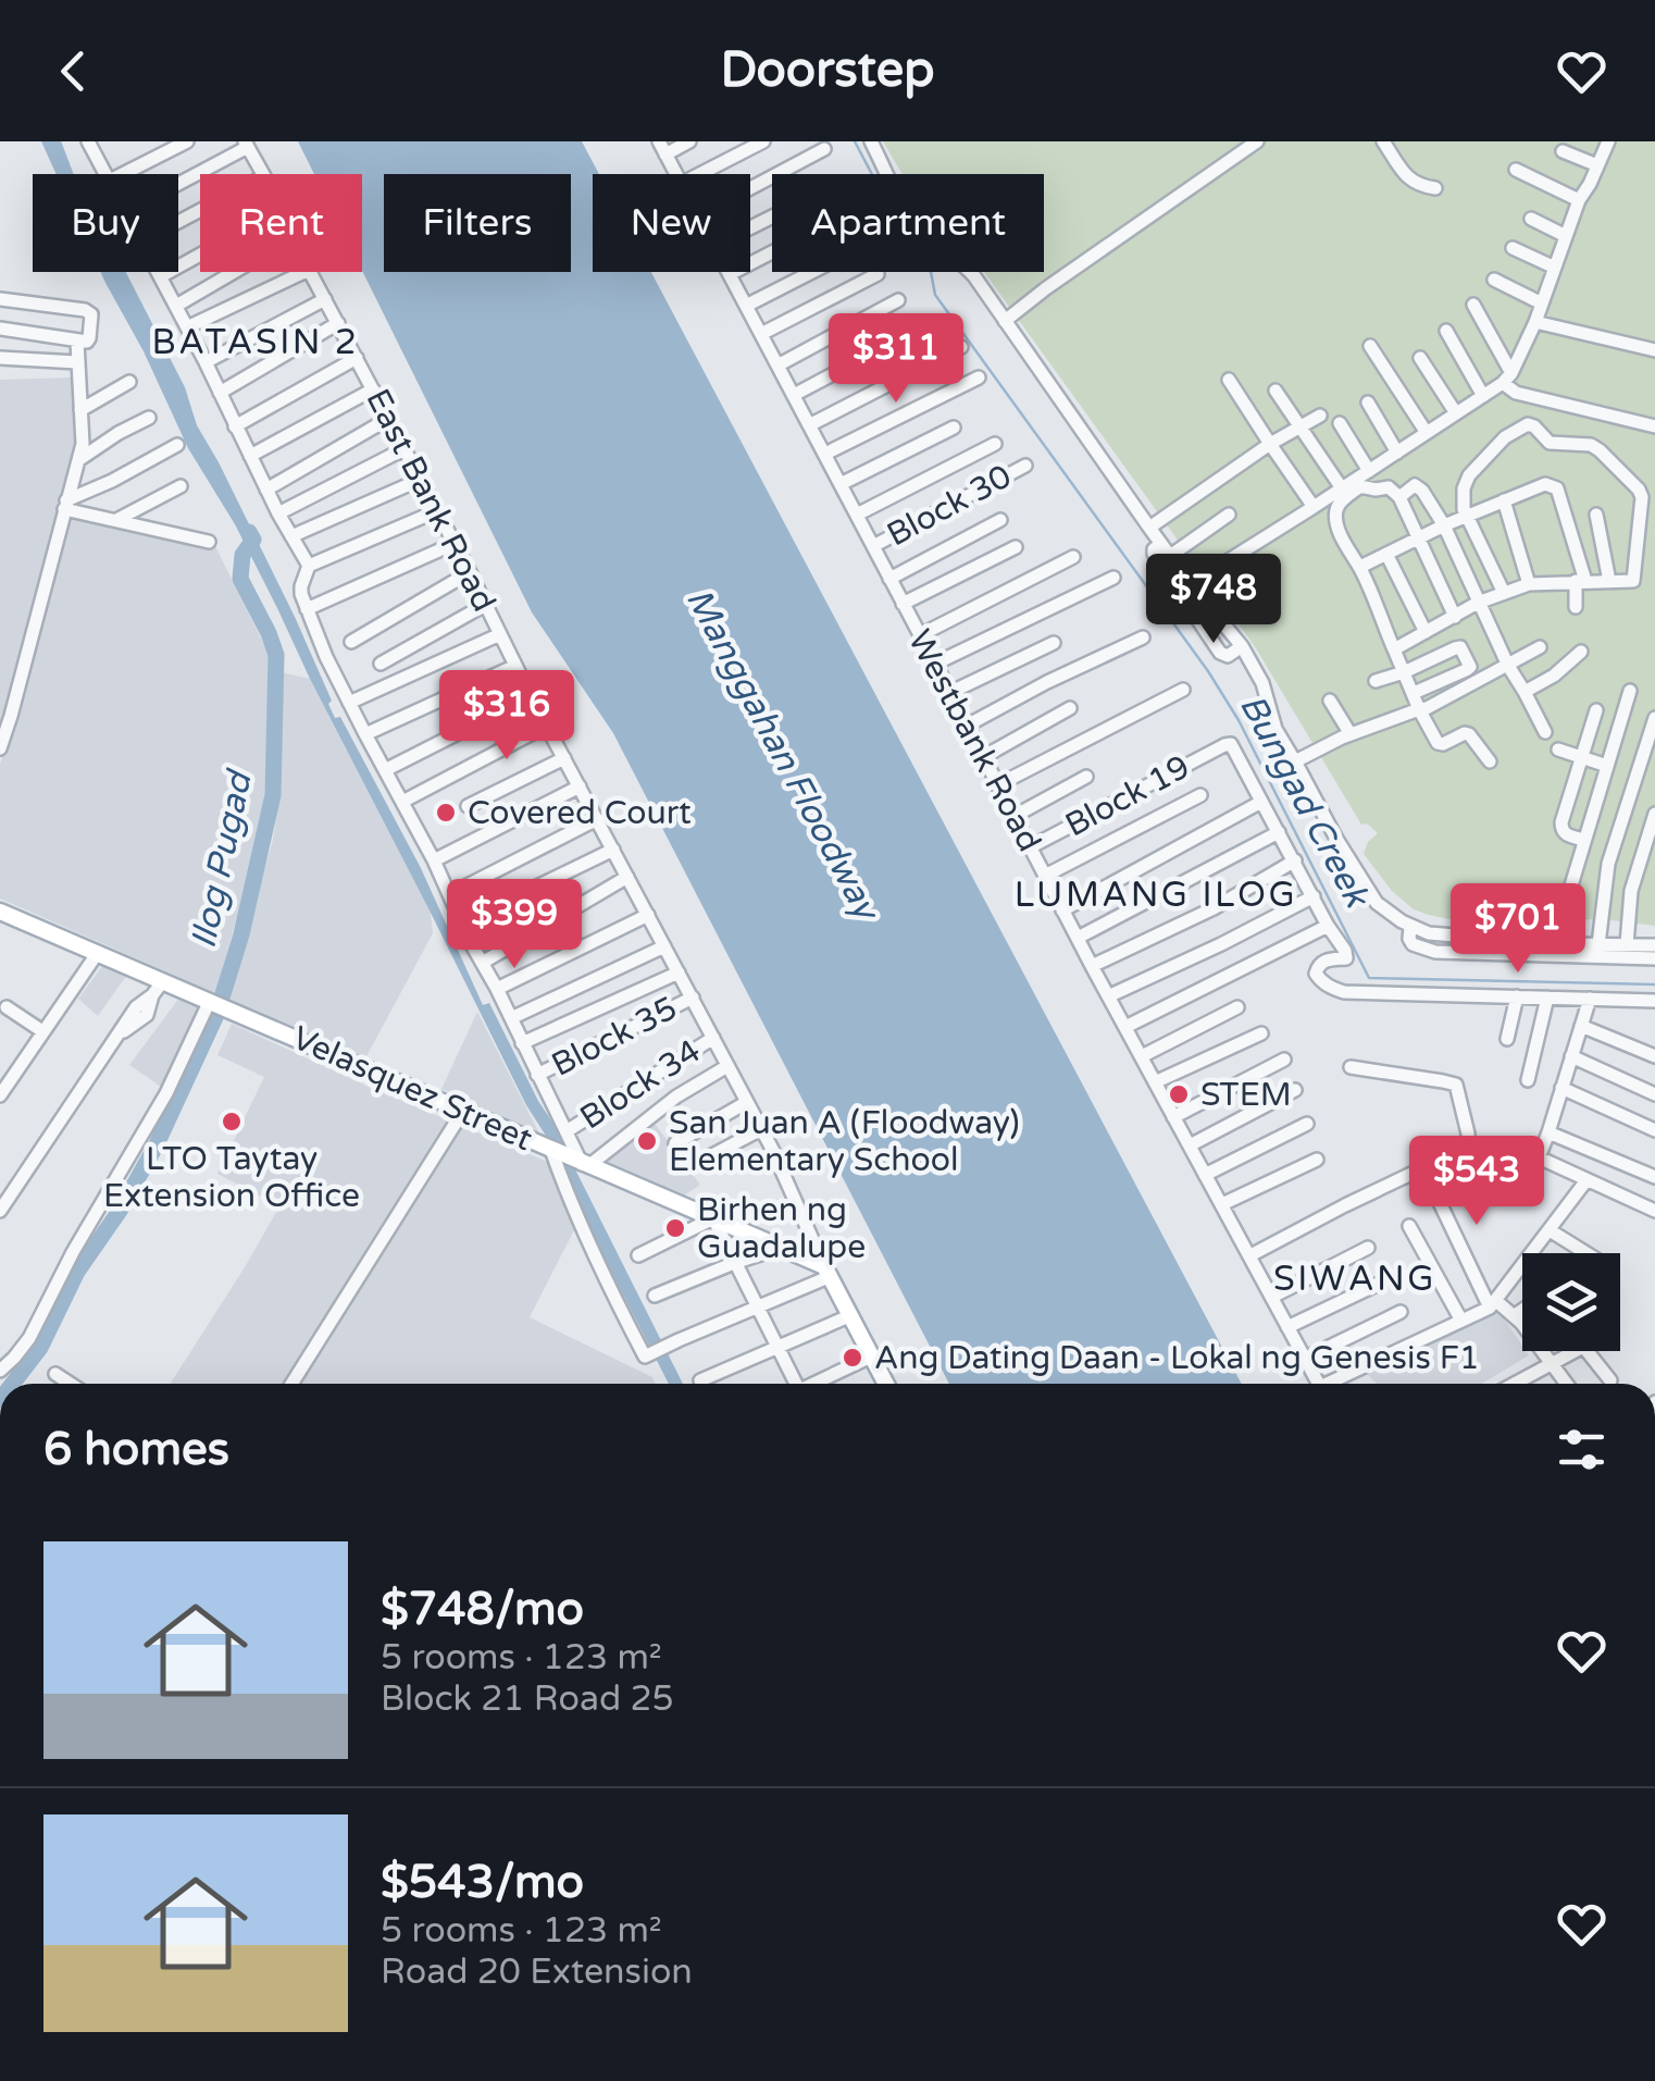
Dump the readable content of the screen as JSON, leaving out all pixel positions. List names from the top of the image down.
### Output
{
  "streets": {
    "main road": ["Velasquez Street"],
    "street": [
      "East Bank Road",
      "Block 30",
      "Westbank Road",
      "Block 19",
      "Block 35",
      "Block 34"
    ]
  },
  "crossings": [
    ["East Bank Road", "Block 35"],
    ["East Bank Road", "Block 34"],
    ["East Bank Road", "Velasquez Street"],
    ["Block 30", "Westbank Road"],
    ["Westbank Road", "Block 19"]
  ],
  "districts": ["BATASIN 2", "LUMANG ILOG", "SIWANG"],
  "water": ["Manggahan Floodway", "Bungad Creek", "Ilog Pugad"],
  "places": [
    "Covered Court",
    "STEM",
    "LTO Taytay Extension Office",
    "San Juan A (Floodway) Elementary School",
    "Birhen ng Guadalupe",
    "Ang Dating Daan - Lokal ng Genesis F1"
  ],
  "page": {
    "header": "Doorstep",
    "chip": [
      "Buy",
      "Rent",
      "Filters",
      "New",
      "Apartment"
    ],
    "price": [
      "$311",
      "$748",
      "$316",
      "$399",
      "$701",
      "$543"
    ],
    "heading": "6 homes",
    "list": [
      {
        "name": "$748/mo",
        "note": "5 rooms · 123 m² · Block 21 Road 25"
      },
      {
        "name": "$543/mo",
        "note": "5 rooms · 123 m² · Road 20 Extension"
      }
    ]
  }
}
